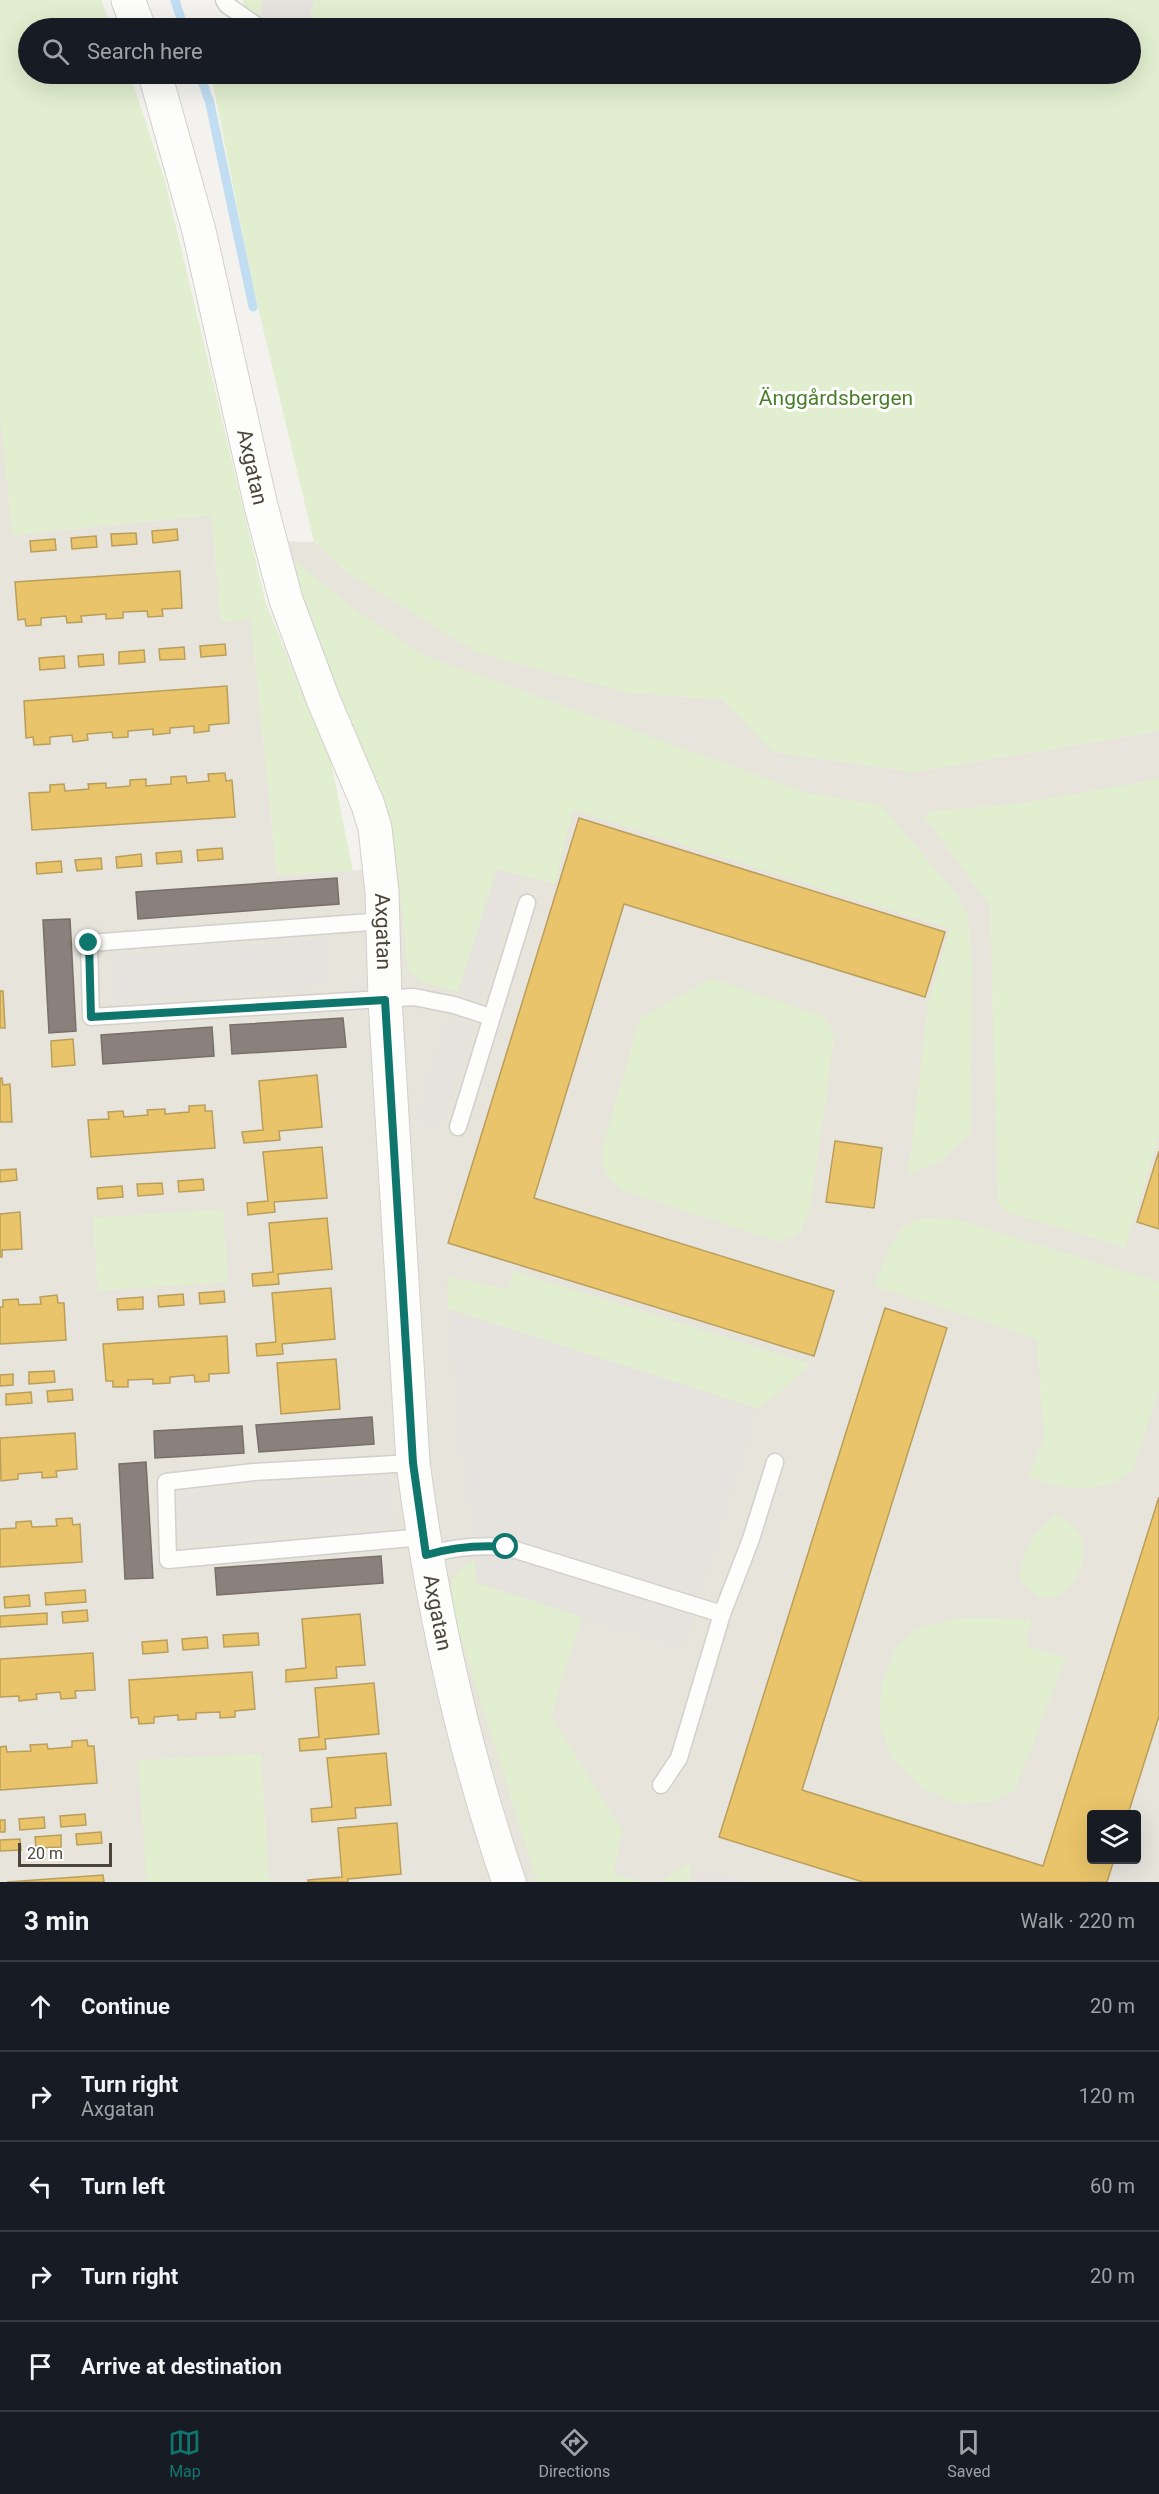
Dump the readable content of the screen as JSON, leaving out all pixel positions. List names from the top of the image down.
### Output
{
  "streets": {
    "street": ["Axgatan"]
  },
  "parks": ["Änggårdsbergen"],
  "scale_bar": "20 m",
  "page": {
    "search": "Search here",
    "scale": "20 m",
    "heading": ["3 min", "Walk · 220 m"],
    "list": [
      ["Continue", "20 m"],
      ["Turn right", "Axgatan", "120 m"],
      ["Turn left", "60 m"],
      ["Turn right", "20 m"],
      "Arrive at destination"
    ],
    "nav": ["Map", "Directions", "Saved"]
  }
}
